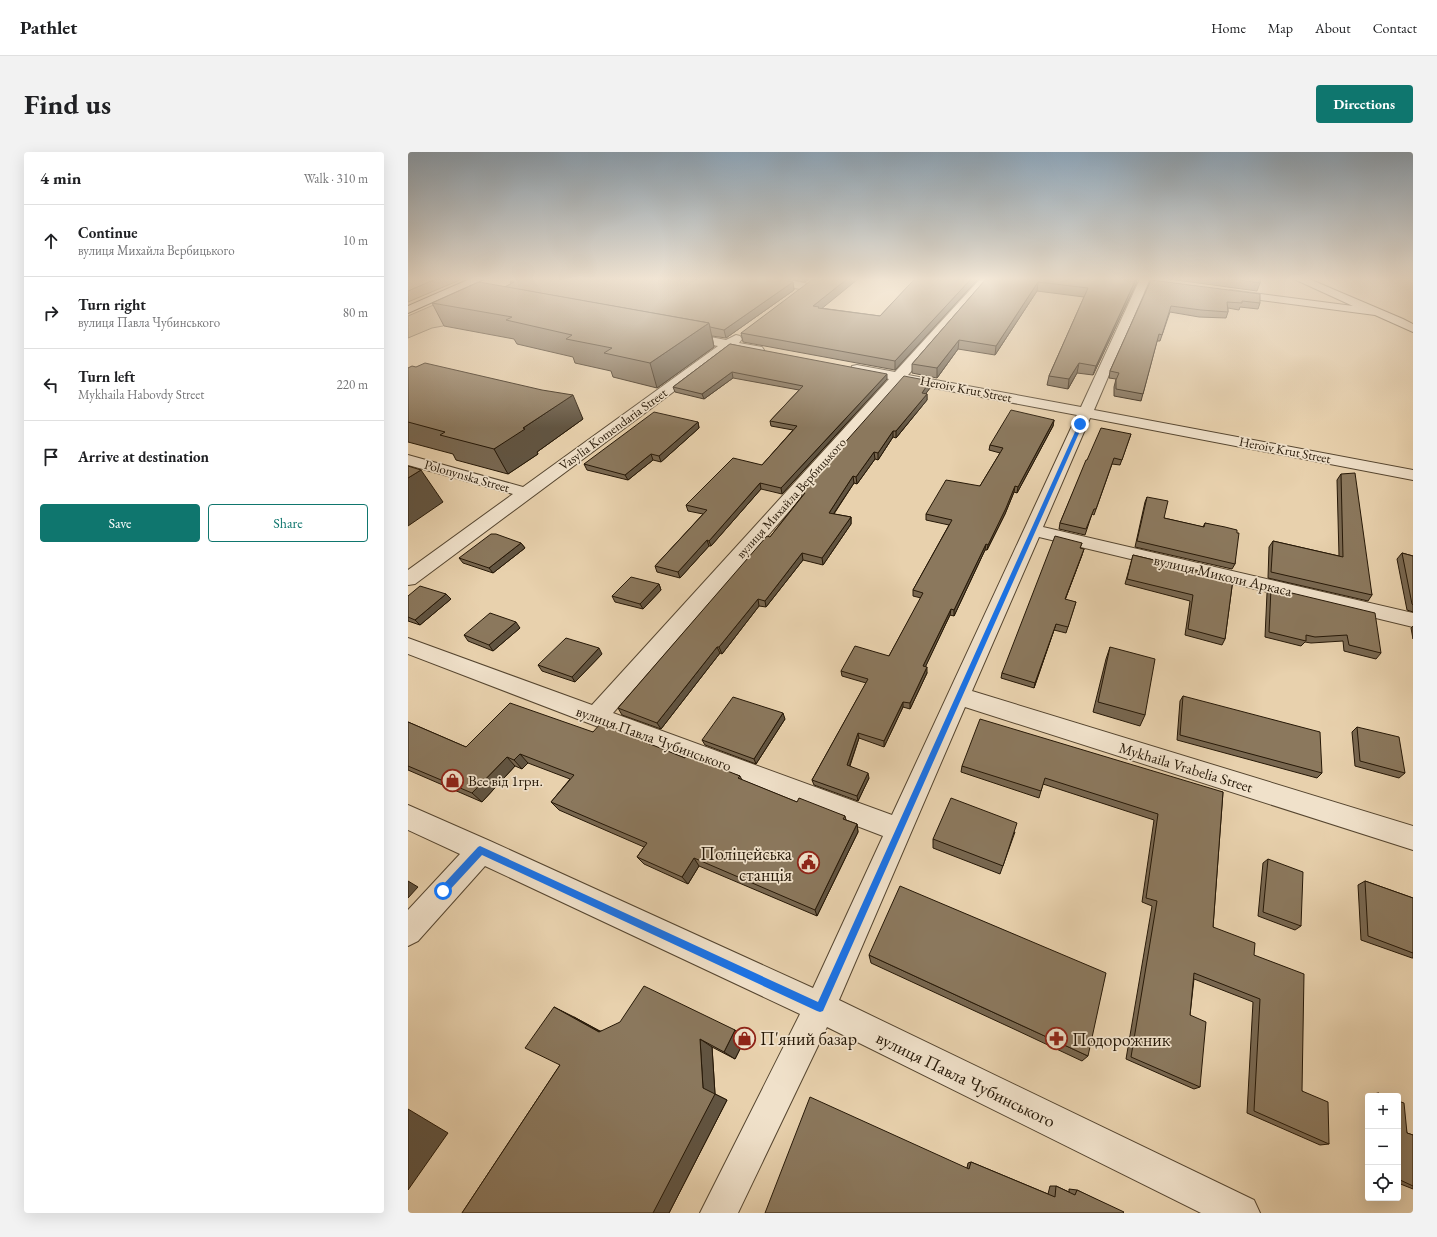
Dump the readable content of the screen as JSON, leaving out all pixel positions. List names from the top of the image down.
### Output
{
  "streets": {
    "street": [
      "Heroiv Krut Street",
      "Vasylia Komendaria Street",
      "Polonynska Street",
      "вулиця Михайла Вербицького",
      "вулиця Миколи Аркаса",
      "вулиця Павла Чубинського",
      "Mykhaila Vrabelia Street"
    ]
  },
  "crossings": [
    ["Heroiv Krut Street", "вулиця Михайла Вербицького"],
    ["Vasylia Komendaria Street", "Polonynska Street"],
    ["вулиця Михайла Вербицького", "вулиця Павла Чубинського"]
  ],
  "places": {
    "shop": ["Все від 1грн.", "П'яний базар"],
    "public building": ["Поліцейська станція"],
    "pharmacy": ["Подорожник"]
  },
  "page": {
    "header": "Pathlet",
    "nav": [
      "Home",
      "Map",
      "About",
      "Contact"
    ],
    "buttons": [
      "Directions",
      ["Save", "Share"]
    ],
    "title": "Find us",
    "heading": ["4 min", "Walk · 310 m"],
    "list": [
      ["Continue", "вулиця Михайла Вербицького", "10 m"],
      ["Turn right", "вулиця Павла Чубинського", "80 m"],
      ["Turn left", "Mykhaila Habovdy Street", "220 m"],
      "Arrive at destination"
    ],
    "map_buttons": ["+", "−"]
  }
}
